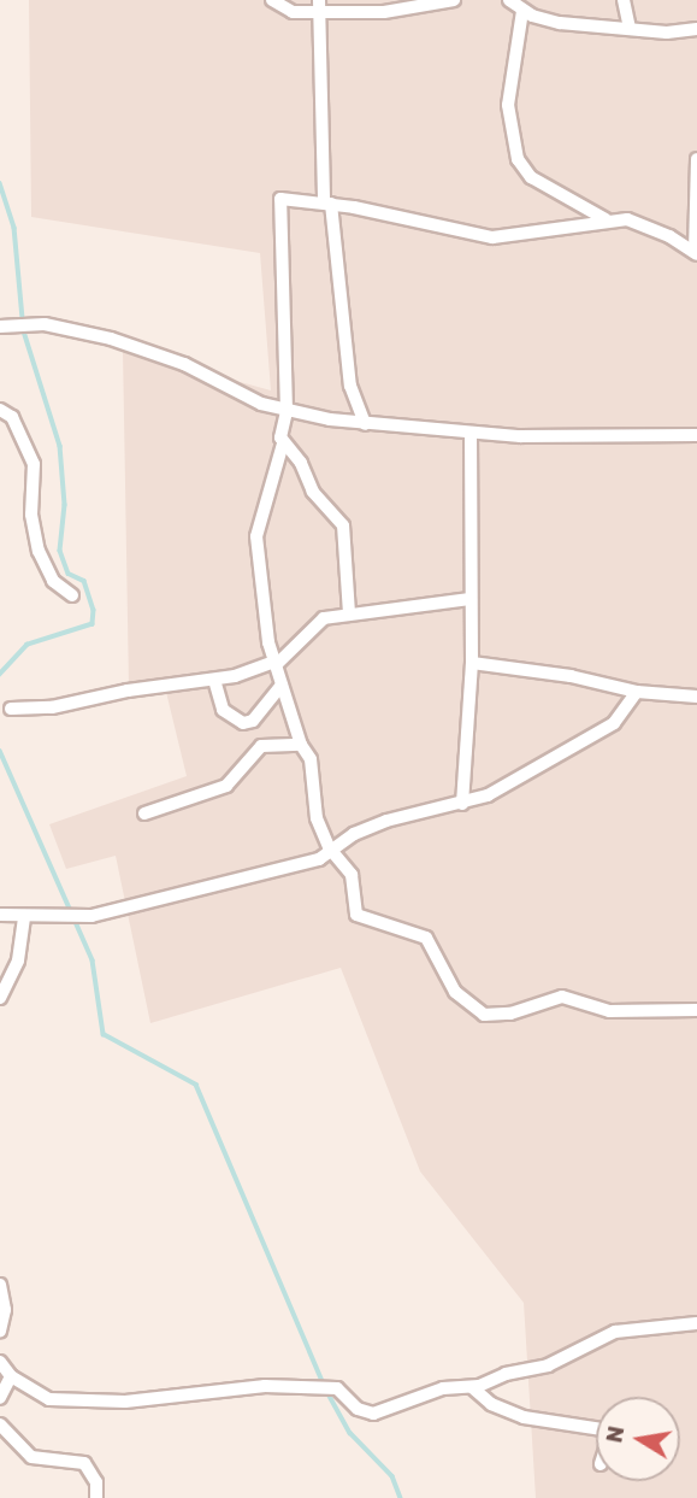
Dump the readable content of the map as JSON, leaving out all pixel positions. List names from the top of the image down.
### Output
{
  "north": "left"
}
